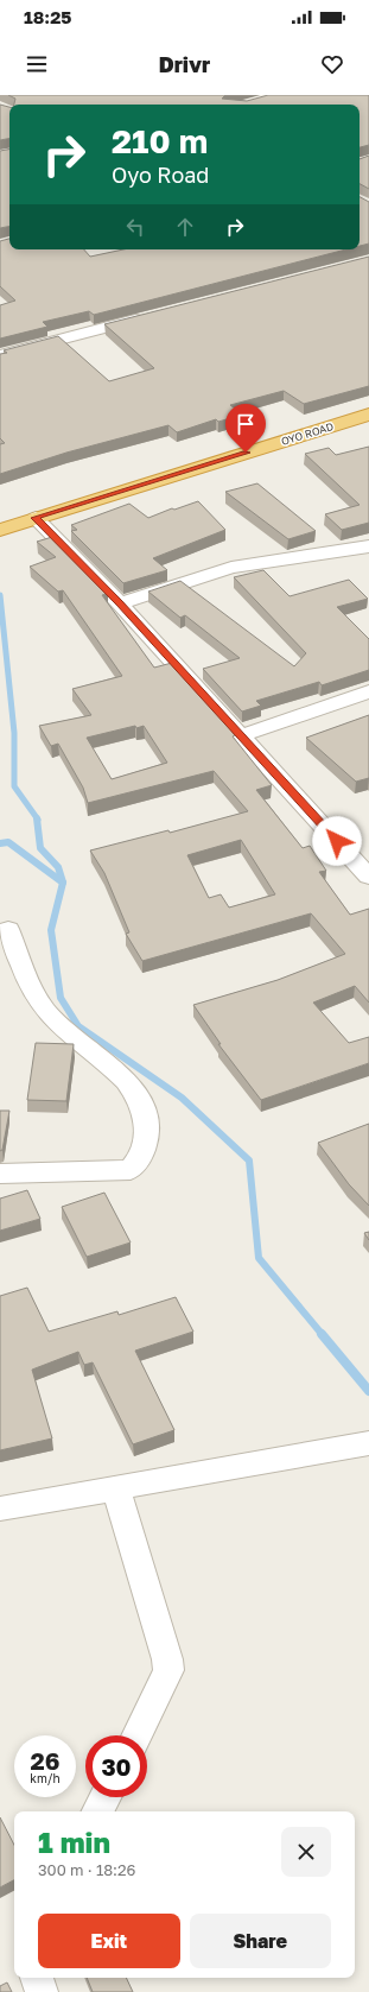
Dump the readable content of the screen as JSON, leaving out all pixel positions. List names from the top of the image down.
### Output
{
  "streets": {
    "highway": ["OYO ROAD"]
  },
  "page": {
    "status": "18:25",
    "header": "Drivr",
    "turn": ["210 m", "Oyo Road"],
    "speed": "26 km/h",
    "limit": "30",
    "heading": ["1 min", "300 m · 18:26"],
    "buttons": ["Exit", "Share"]
  }
}
